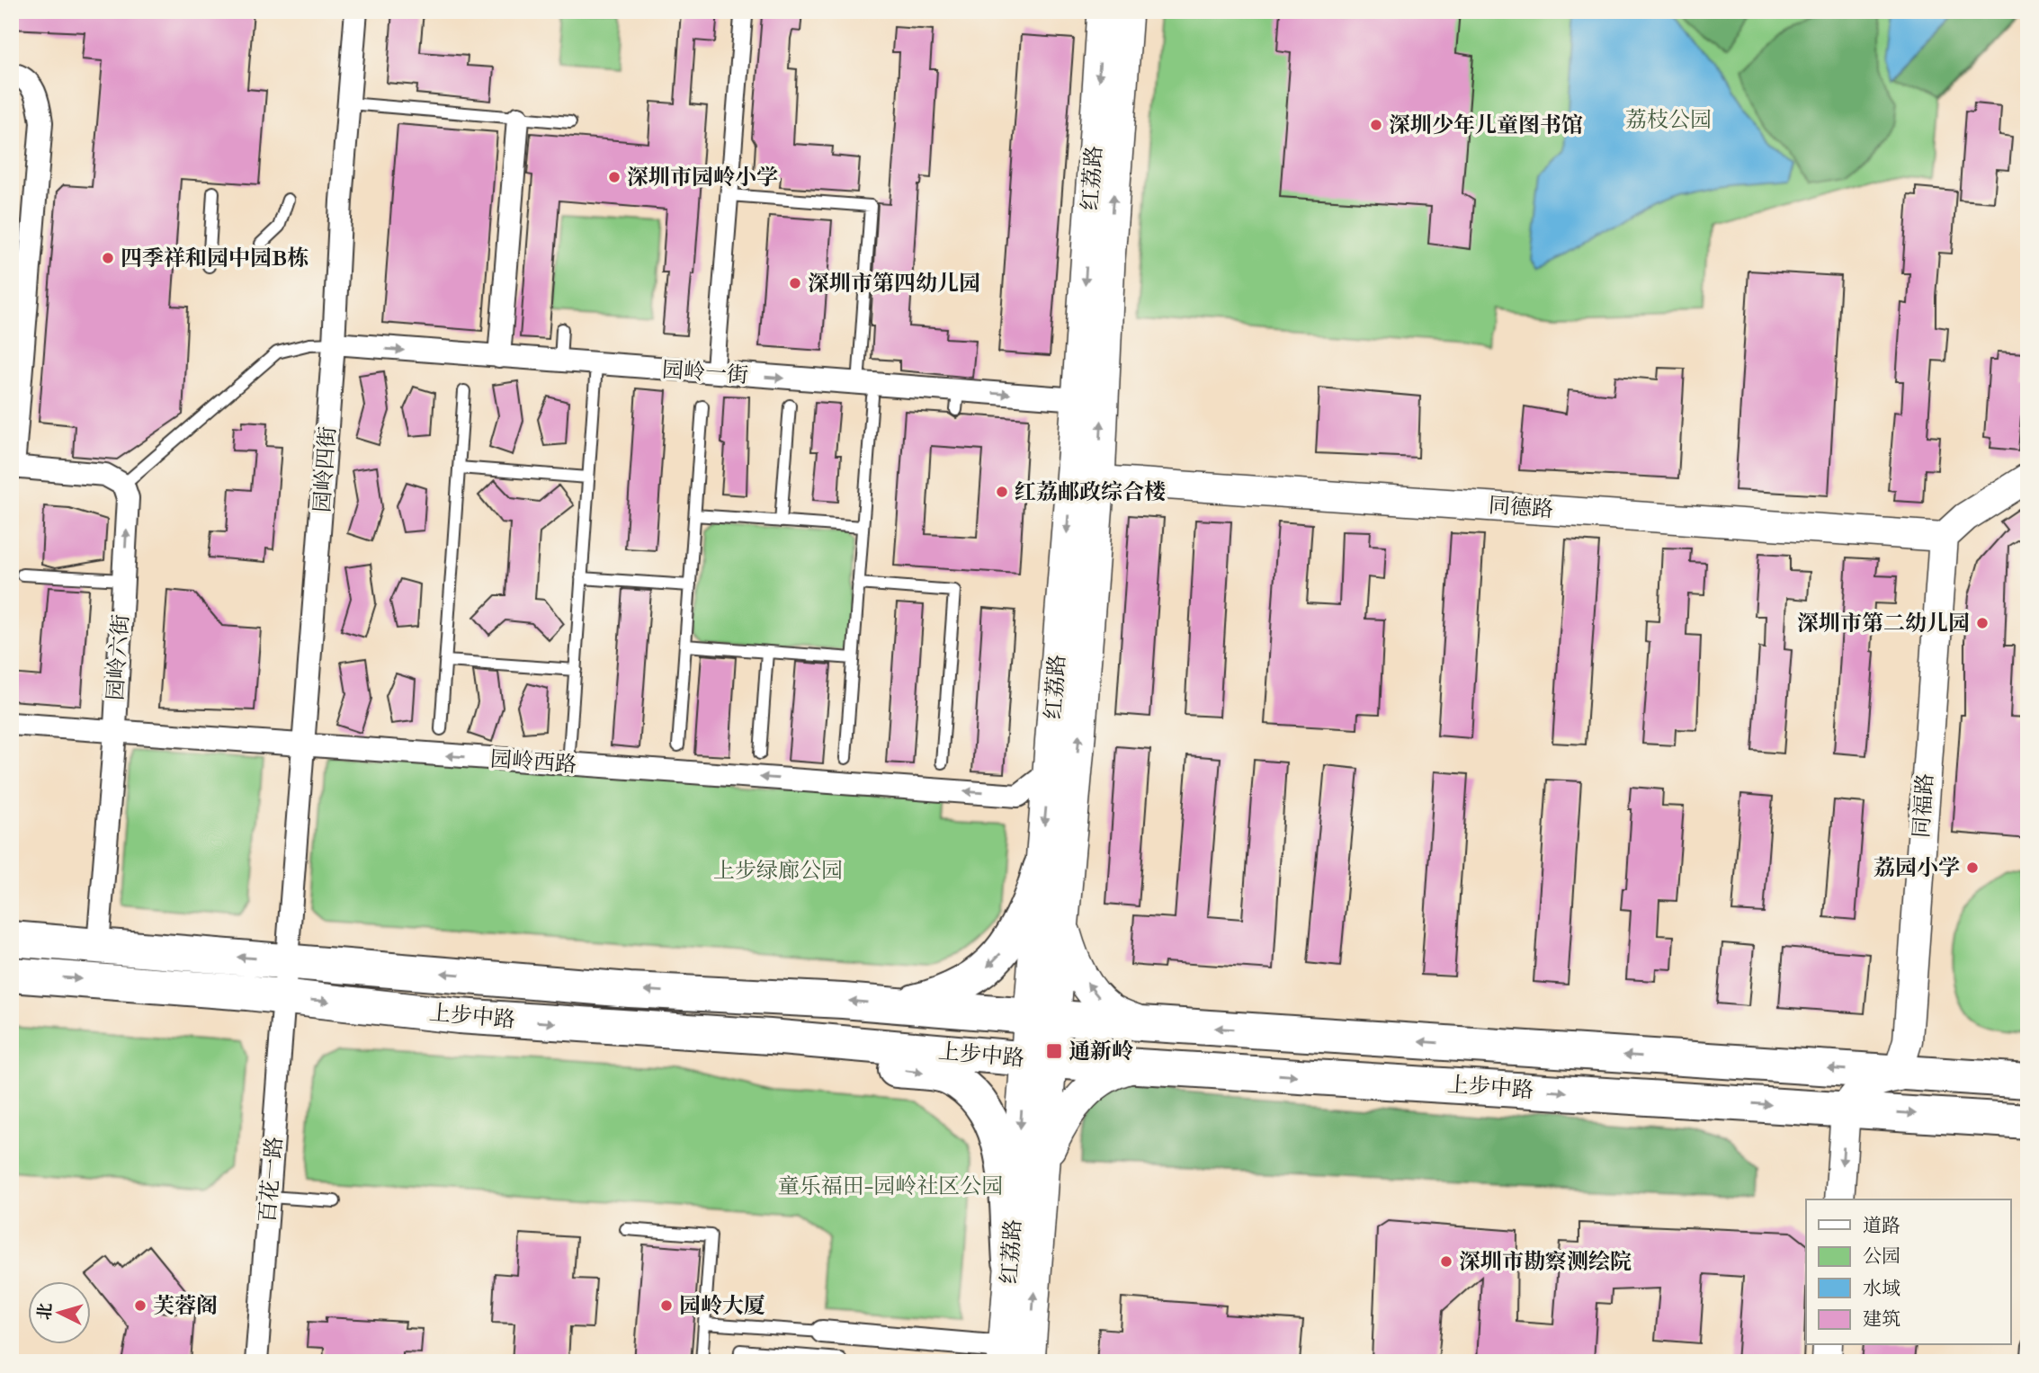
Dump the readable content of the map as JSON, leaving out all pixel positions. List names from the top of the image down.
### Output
{
  "streets": {
    "main road": ["红荔路", "上步中路"],
    "street": [
      "园岭一街",
      "园岭四街",
      "同德路",
      "园岭六街",
      "园岭西路",
      "同福路",
      "百花一路"
    ]
  },
  "crossings": [
    ["红荔路", "园岭一街"],
    ["红荔路", "同德路"],
    ["红荔路", "园岭西路"],
    ["红荔路", "上步中路"],
    ["园岭一街", "园岭四街"],
    ["园岭四街", "园岭西路"],
    ["园岭四街", "上步中路"],
    ["园岭四街", "百花一路"],
    ["同德路", "同福路"],
    ["园岭六街", "园岭西路"],
    ["园岭六街", "上步中路"],
    ["同福路", "上步中路"],
    ["上步中路", "百花一路"]
  ],
  "one_way": ["园岭一街", "园岭西路"],
  "parks": ["荔枝公园", "上步绿廊公园", "童乐福田-园岭社区公园"],
  "places": {
    "other": [
      "深圳少年儿童图书馆",
      "深圳市园岭小学",
      "四季祥和园中园B栋",
      "深圳市第四幼儿园",
      "红荔邮政综合楼",
      "深圳市第二幼儿园",
      "荔园小学",
      "深圳市勘察测绘院",
      "芙蓉阁",
      "园岭大厦"
    ],
    "transit": ["通新岭"]
  },
  "legend": [
    "道路",
    "公园",
    "水域",
    "建筑"
  ],
  "north": "left"
}
